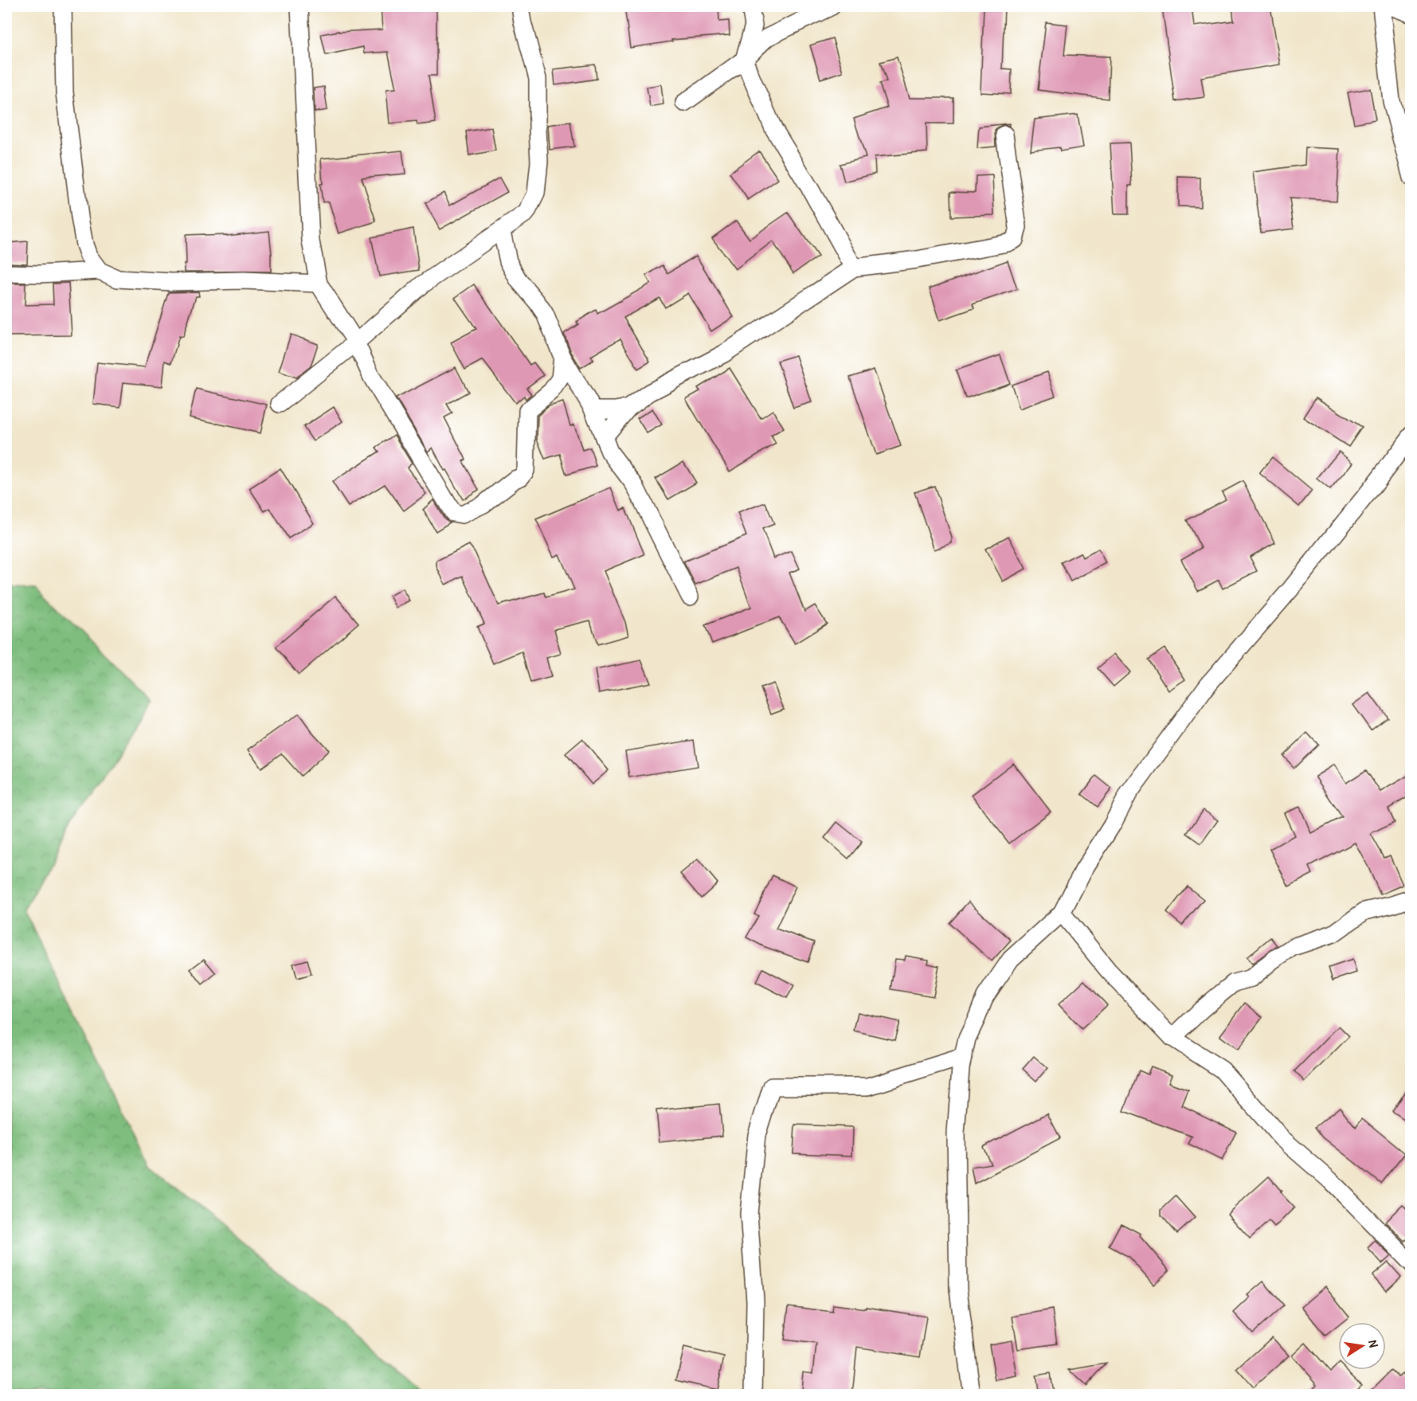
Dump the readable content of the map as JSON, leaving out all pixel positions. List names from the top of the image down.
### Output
{
  "north": "right"
}
